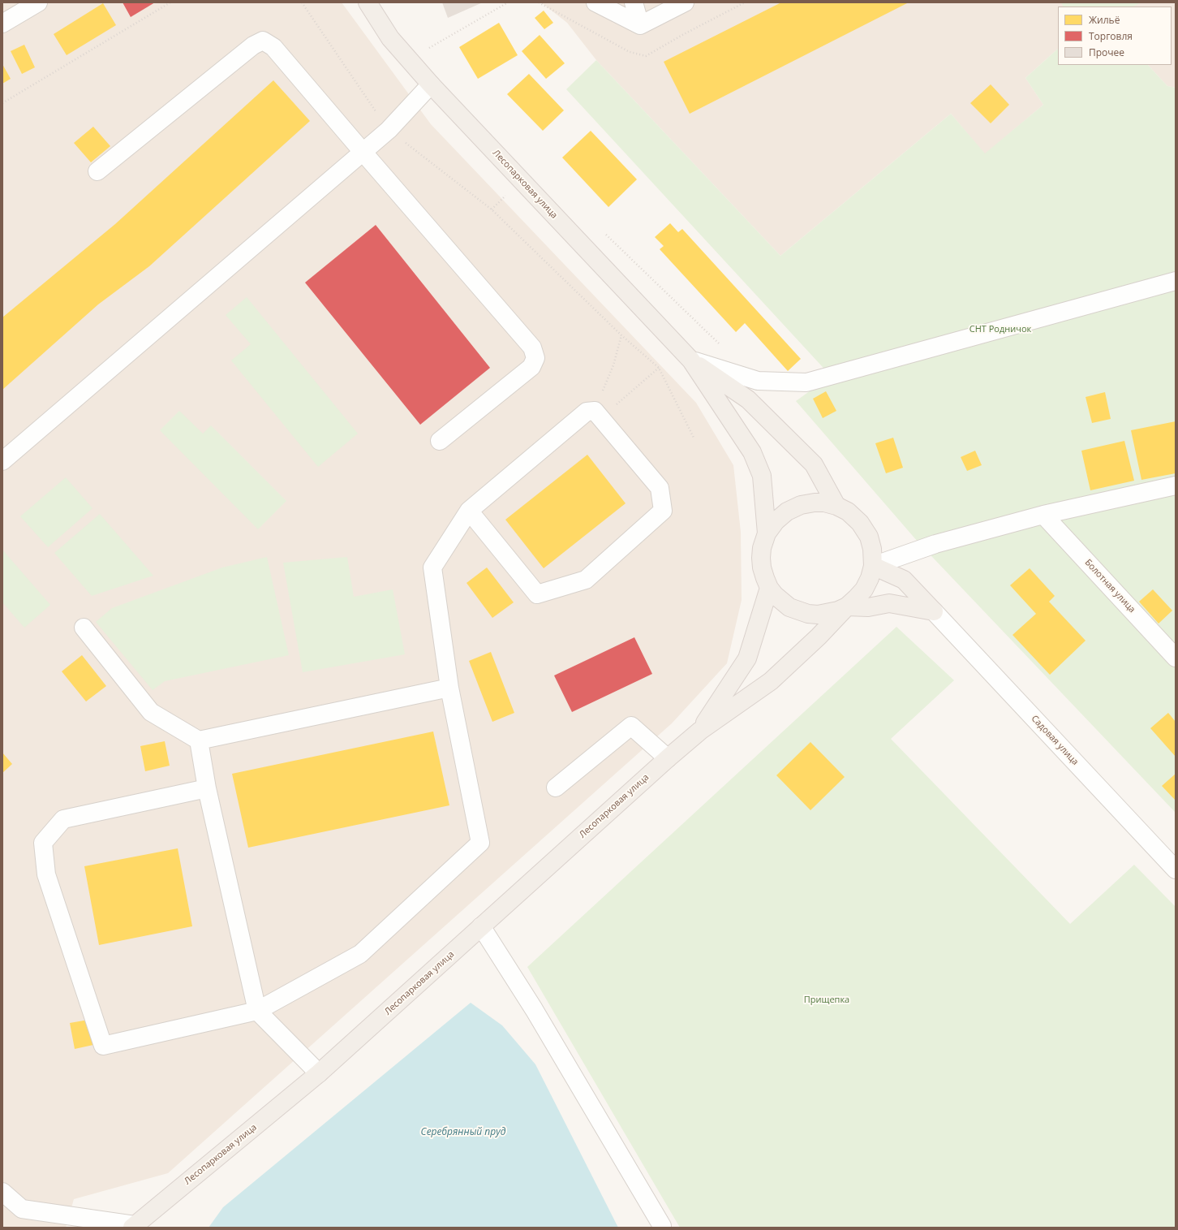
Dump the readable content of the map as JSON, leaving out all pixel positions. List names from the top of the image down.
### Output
{
  "streets": {
    "main road": ["Лесопарковая улица"],
    "street": ["Болотная улица", "Садовая улица"]
  },
  "water": ["Серебрянный пруд"],
  "parks": ["СНТ Родничок", "Прищепка"],
  "legend": ["Жильё", "Торговля", "Прочее"]
}
